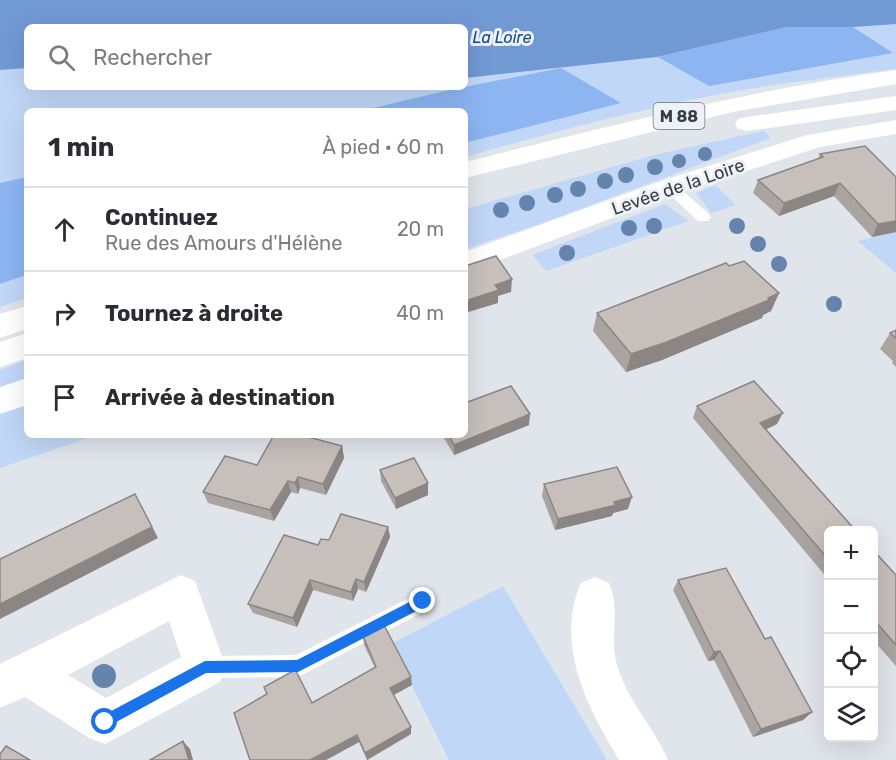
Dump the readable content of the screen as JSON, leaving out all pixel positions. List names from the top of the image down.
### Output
{
  "streets": {
    "main road": ["M 88", "Levée de la Loire"]
  },
  "water": ["La Loire"],
  "page": {
    "search": "Rechercher",
    "heading": ["1 min", "À pied · 60 m"],
    "list": [
      ["Continuez", "Rue des Amours d'Hélène", "20 m"],
      ["Tournez à droite", "40 m"],
      "Arrivée à destination"
    ],
    "map_buttons": ["+", "−"]
  }
}
